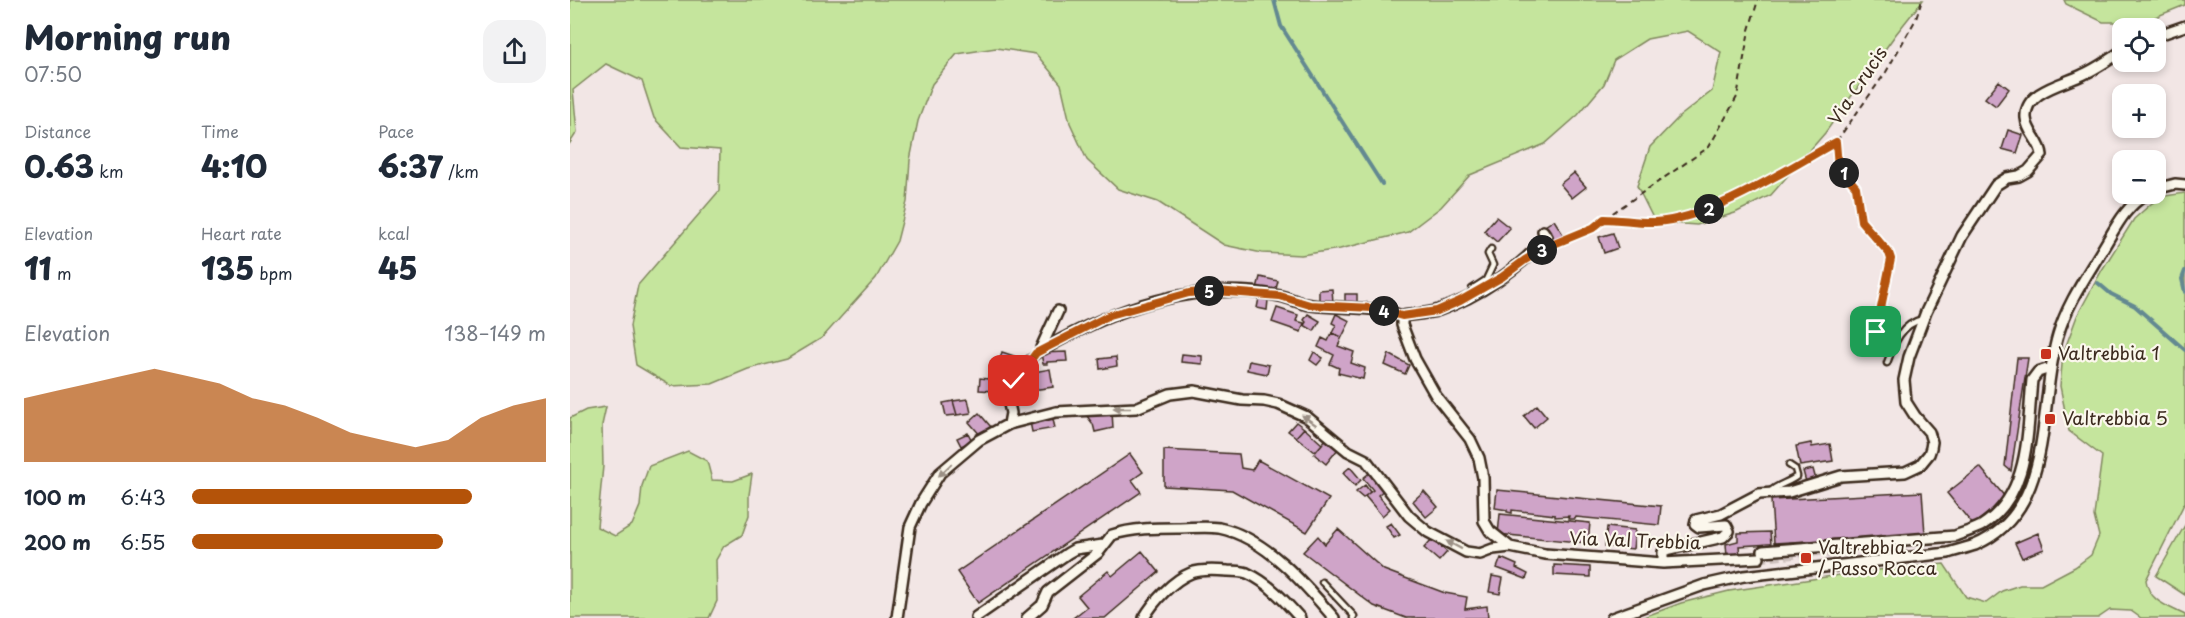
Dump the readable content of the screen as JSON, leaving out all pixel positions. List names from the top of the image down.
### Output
{
  "streets": {
    "street": ["Via Val Trebbia"],
    "path": ["Via Crucis"]
  },
  "places": {
    "transit": ["Valtrebbia 1", "Valtrebbia 5", "Valtrebbia 2 / Passo Rocca"]
  },
  "page": {
    "heading": ["Morning run", "07:50"],
    "map_buttons": ["+", "−"],
    "stats": [
      ["Distance", "0.63 km"],
      ["Time", "4:10"],
      ["Pace", "6:37 /km"],
      ["Elevation", "11 m"],
      ["Heart rate", "135 bpm"],
      ["kcal", "45"]
    ],
    "pins": [
      "1",
      "2",
      "3",
      "5",
      "4"
    ],
    "chart": ["Elevation", "138–149 m"],
    "list": [
      {
        "name": "100 m",
        "note": "6:43"
      },
      {
        "name": "200 m",
        "note": "6:55"
      }
    ]
  }
}
